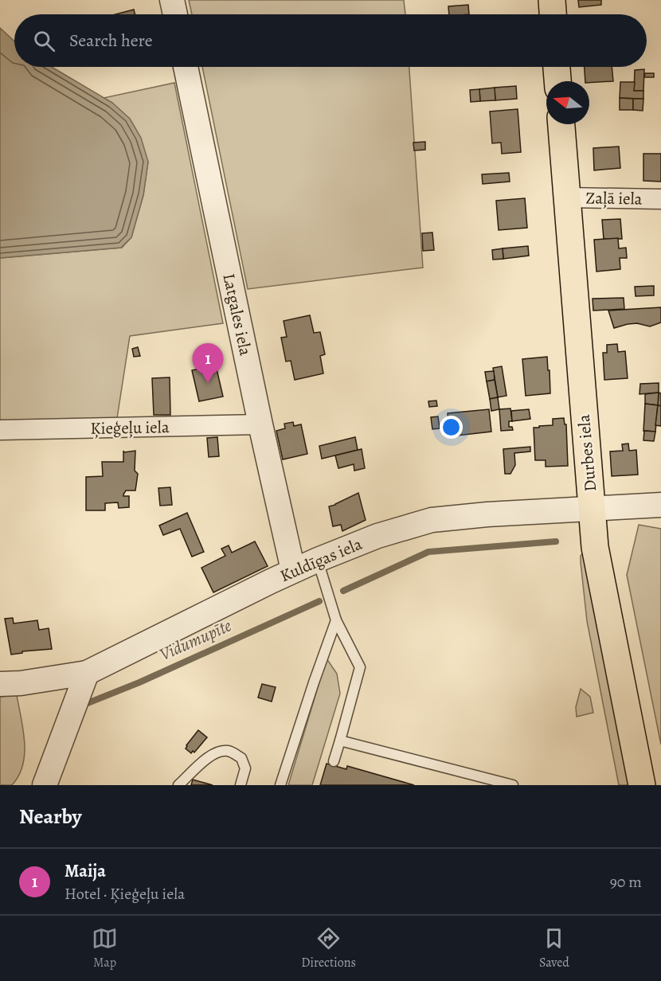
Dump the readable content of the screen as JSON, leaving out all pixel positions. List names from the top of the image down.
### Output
{
  "streets": {
    "main road": ["Durbes iela"],
    "street": [
      "Zaļā iela",
      "Latgales iela",
      "Ķieģeļu iela",
      "Kuldīgas iela"
    ]
  },
  "crossings": [
    ["Zaļā iela", "Durbes iela"],
    ["Latgales iela", "Ķieģeļu iela"],
    ["Latgales iela", "Kuldīgas iela"],
    ["Durbes iela", "Kuldīgas iela"]
  ],
  "water": ["Vidumupīte"],
  "north": "left",
  "page": {
    "search": "Search here",
    "pins": "1",
    "heading": "Nearby",
    "list": [
      {
        "mark": "1",
        "name": "Maija",
        "note": "Hotel · Ķieģeļu iela",
        "value": "90 m"
      }
    ],
    "nav": ["Map", "Directions", "Saved"]
  }
}
